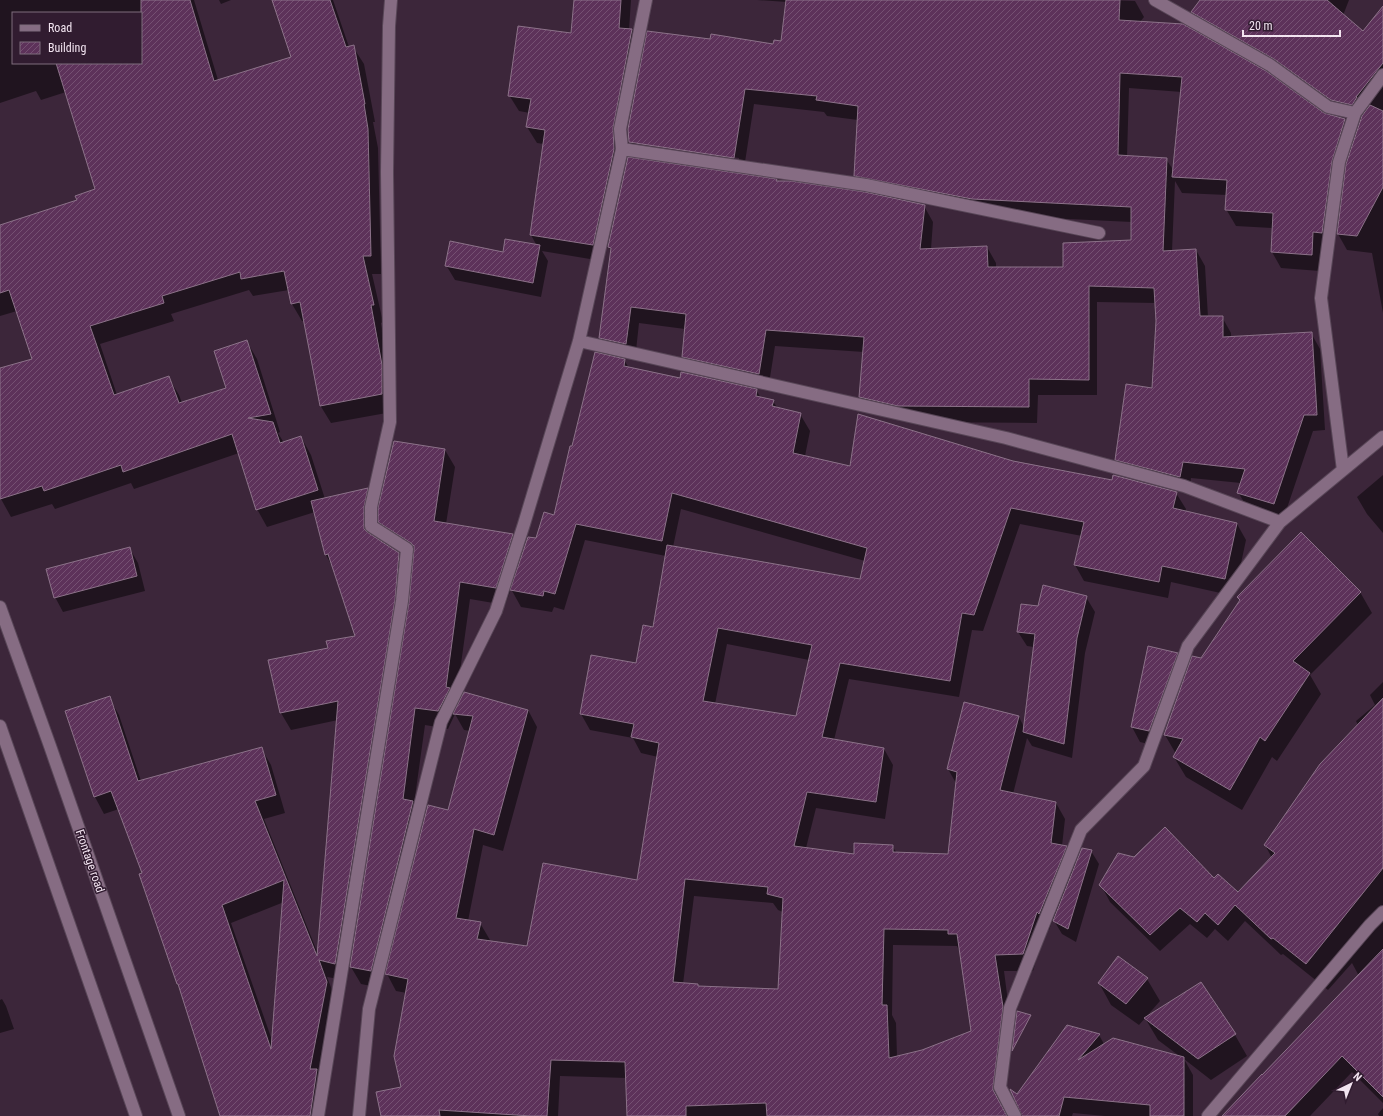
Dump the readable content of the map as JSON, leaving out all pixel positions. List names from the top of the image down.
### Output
{
  "streets": {
    "street": ["Frontage road"]
  },
  "legend": ["Road", "Building"],
  "scale_bar": "20 m",
  "north": "top right"
}
